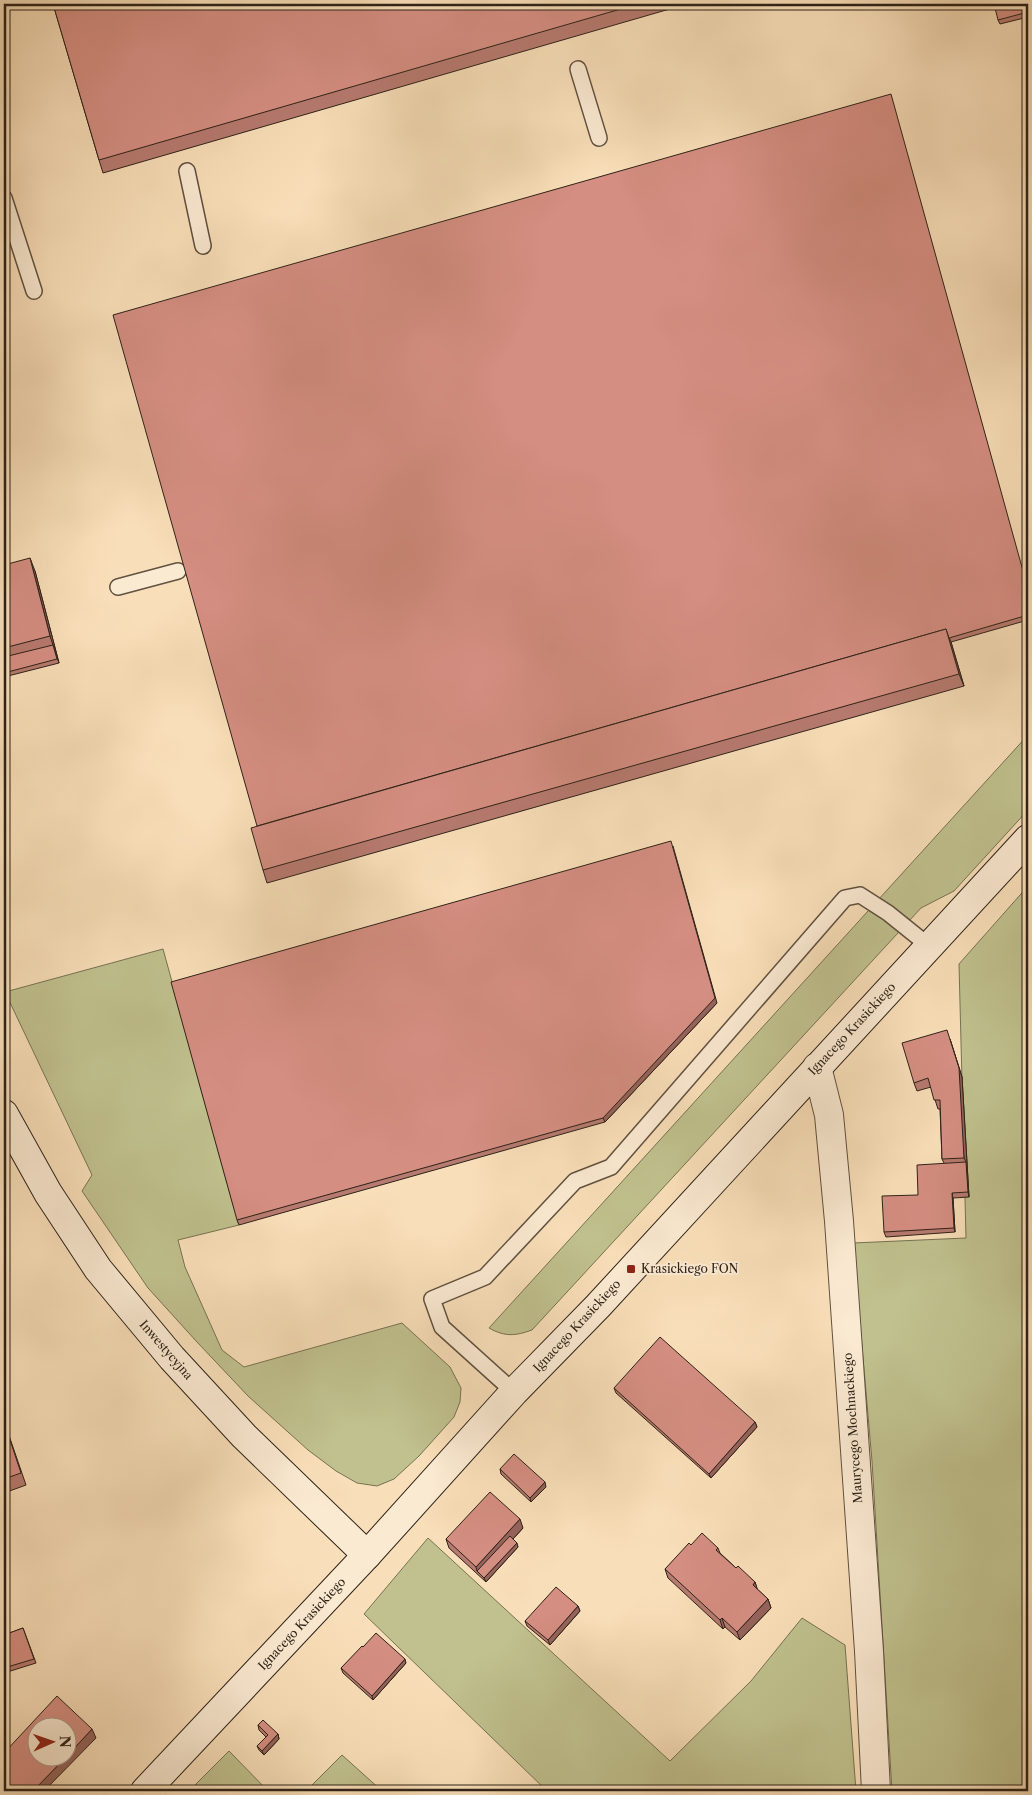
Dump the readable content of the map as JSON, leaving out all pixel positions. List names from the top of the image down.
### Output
{
  "streets": {
    "street": ["Ignacego Krasickiego", "Inwestycyjna", "Maurycego Mochnackiego"]
  },
  "crossings": [
    ["Ignacego Krasickiego", "Inwestycyjna"],
    ["Ignacego Krasickiego", "Maurycego Mochnackiego"]
  ],
  "places": {
    "transit": ["Krasickiego FON"]
  },
  "north": "right"
}
